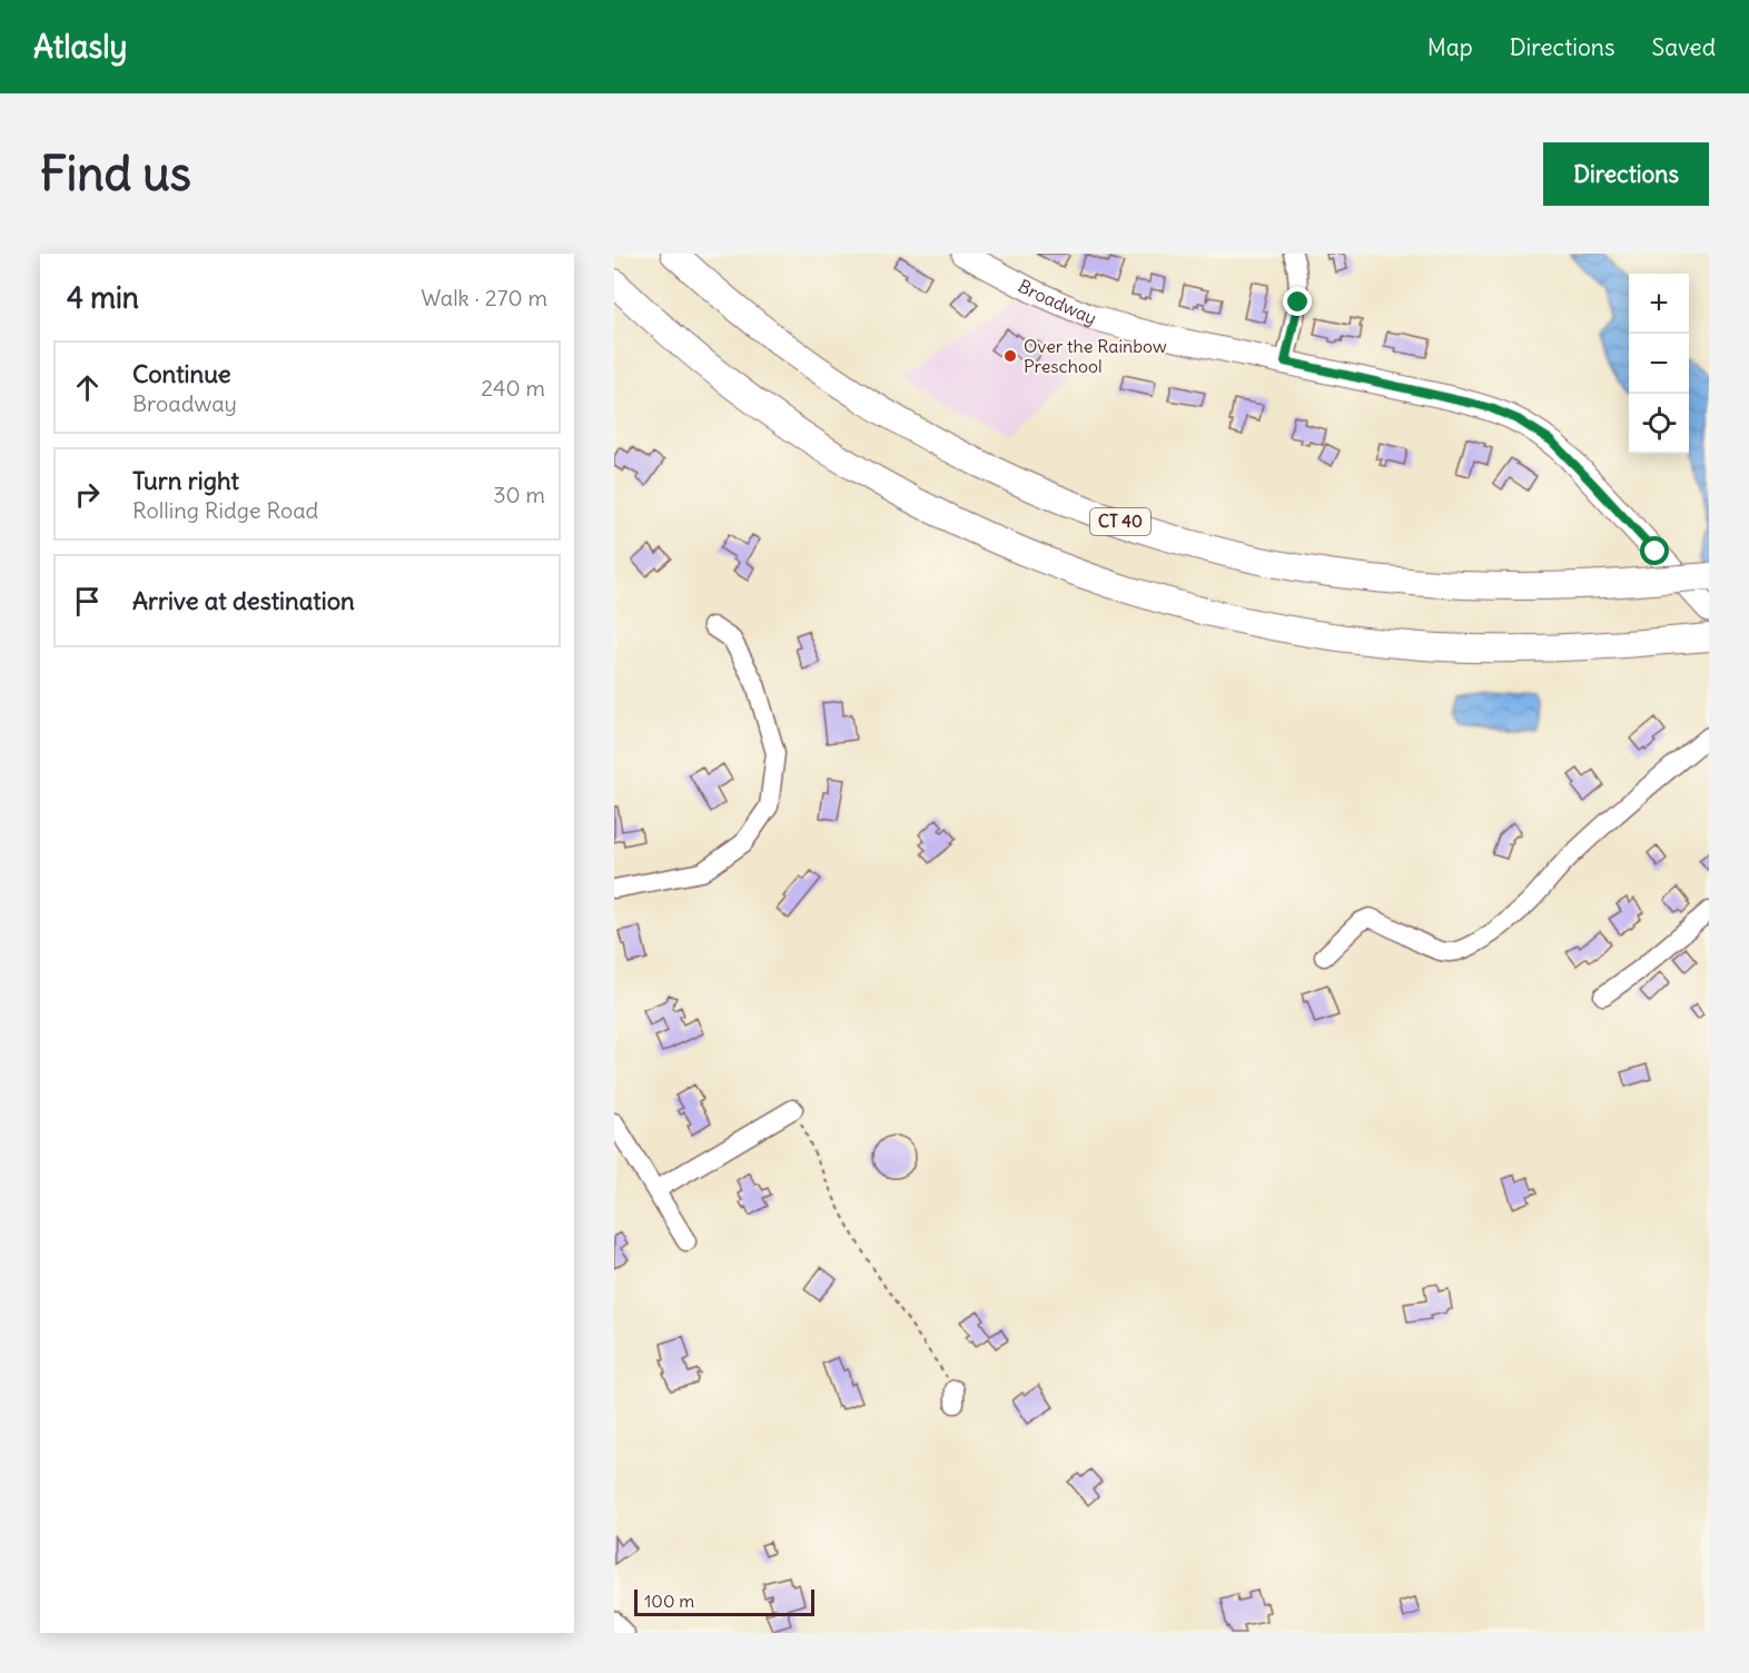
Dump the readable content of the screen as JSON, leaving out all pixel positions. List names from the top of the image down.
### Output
{
  "streets": {
    "highway": ["CT 40"],
    "main road": ["Broadway"]
  },
  "places": ["Over the Rainbow Preschool"],
  "scale_bar": "100 m",
  "page": {
    "header": "Atlasly",
    "nav": ["Map", "Directions", "Saved"],
    "buttons": "Directions",
    "title": "Find us",
    "heading": ["4 min", "Walk · 270 m"],
    "map_buttons": ["+", "−"],
    "list": [
      ["Continue", "Broadway", "240 m"],
      ["Turn right", "Rolling Ridge Road", "30 m"],
      "Arrive at destination"
    ],
    "scale": "100 m"
  }
}
